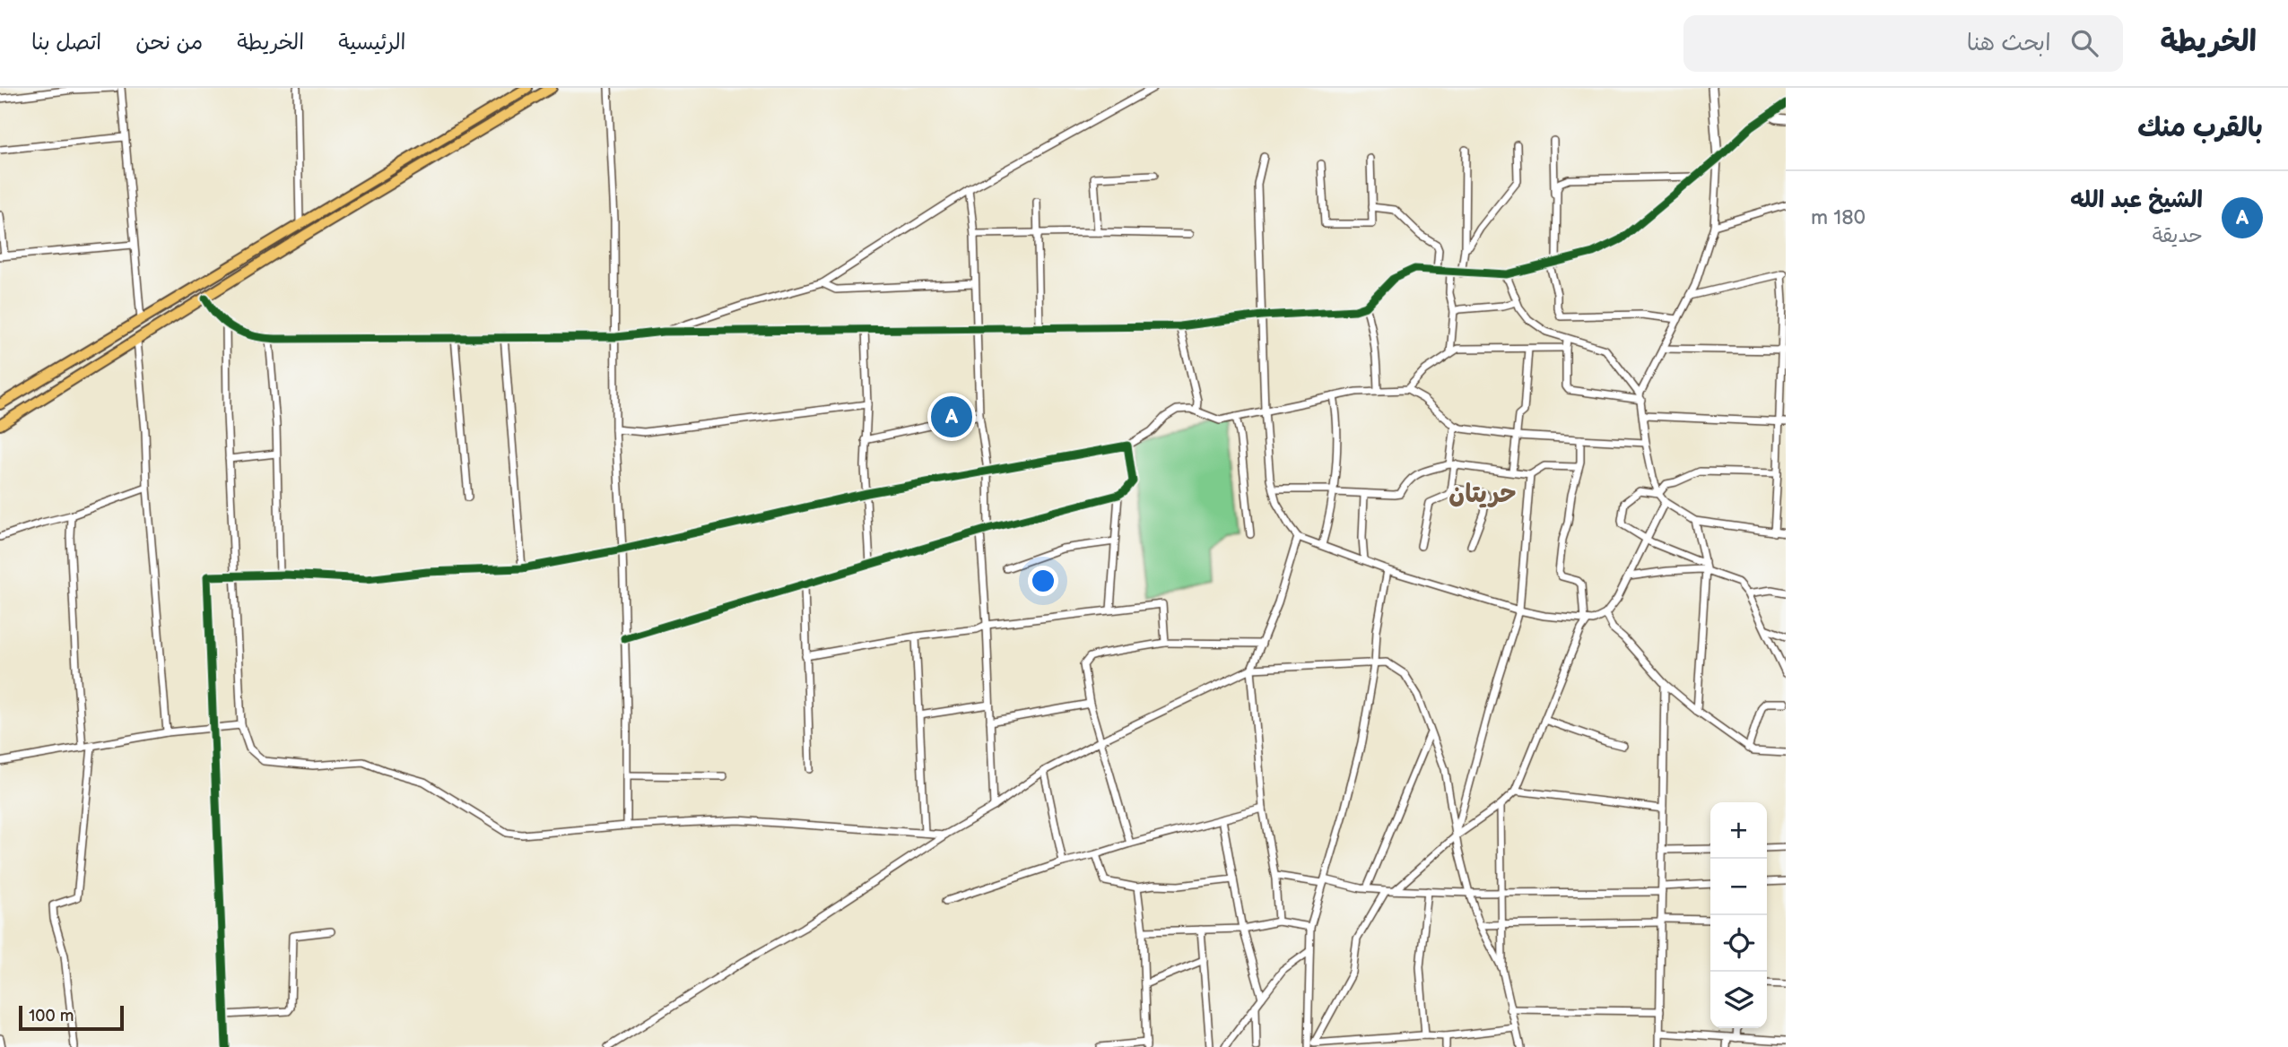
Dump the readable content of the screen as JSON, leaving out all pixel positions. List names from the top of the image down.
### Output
{
  "districts": ["حريتان"],
  "scale_bar": "100 m",
  "page": {
    "header": "الخريطة",
    "search": "ابحث هنا",
    "nav": [
      "الرئيسية",
      "الخريطة",
      "من نحن",
      "اتصل بنا"
    ],
    "heading": "بالقرب منك",
    "list": [
      {
        "mark": "A",
        "name": "الشيخ عبد الله",
        "note": "حديقة",
        "value": "180 m"
      }
    ],
    "pins": "A",
    "map_buttons": ["+", "−"],
    "scale": "100 m"
  }
}
